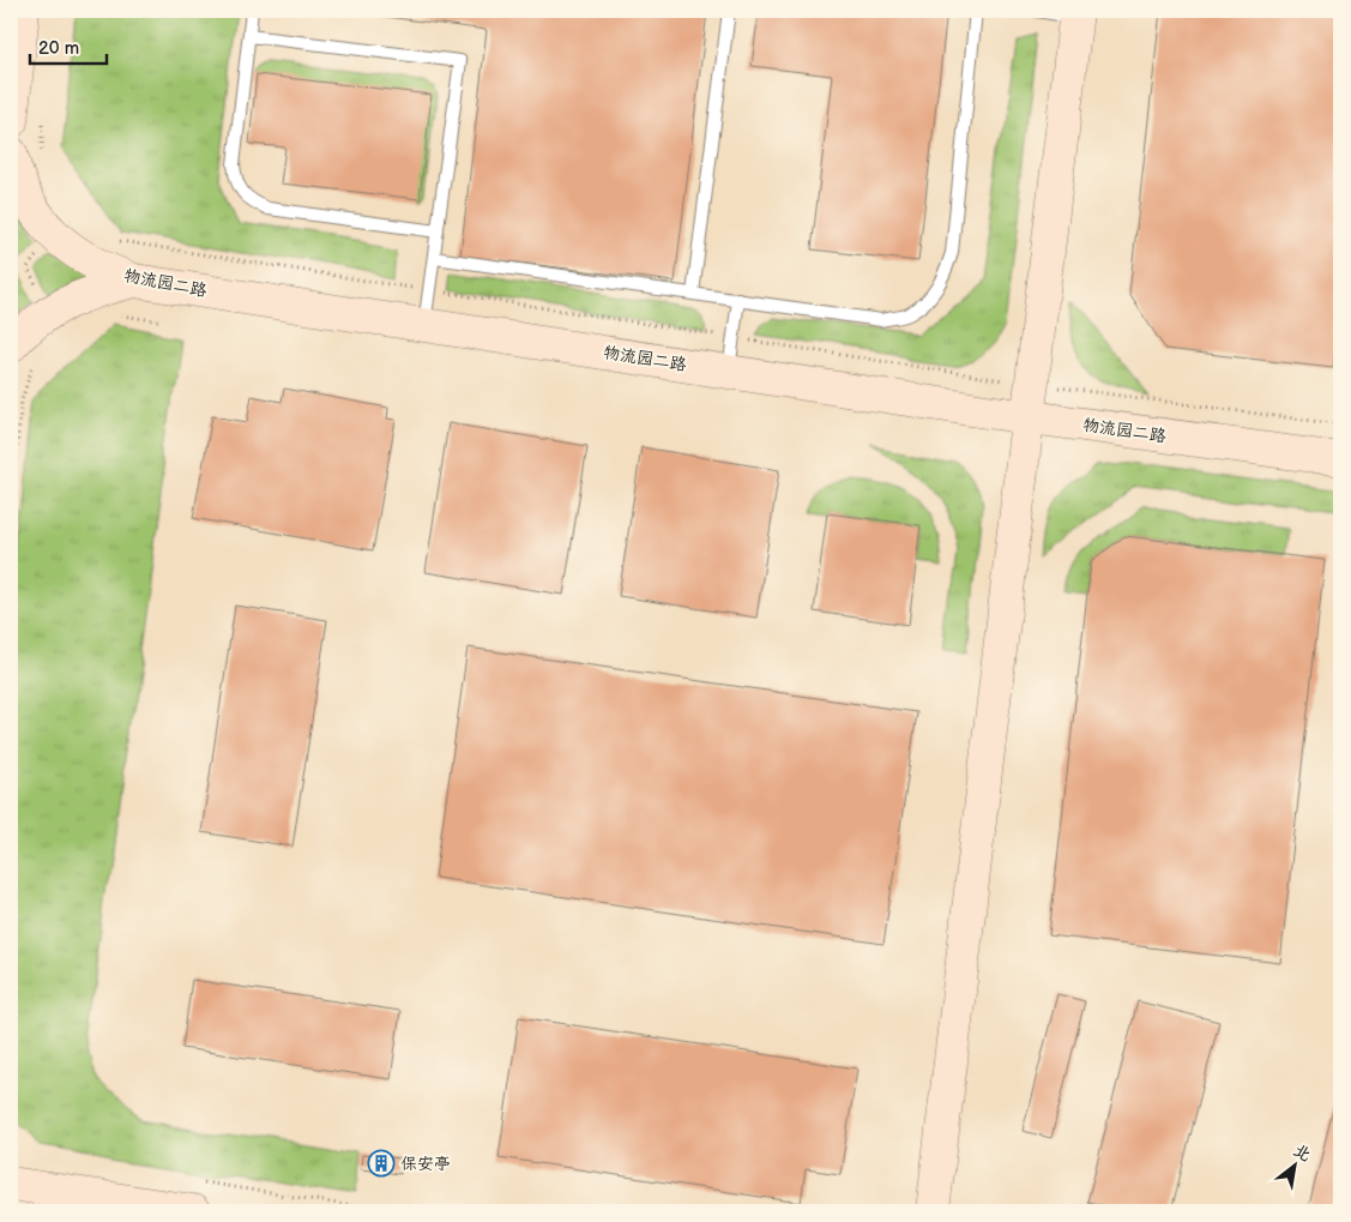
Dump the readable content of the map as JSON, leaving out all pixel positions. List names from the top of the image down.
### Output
{
  "streets": {
    "street": ["物流园二路"]
  },
  "places": {
    "building": ["保安亭"]
  },
  "scale_bar": "20 m",
  "north": "top right"
}
